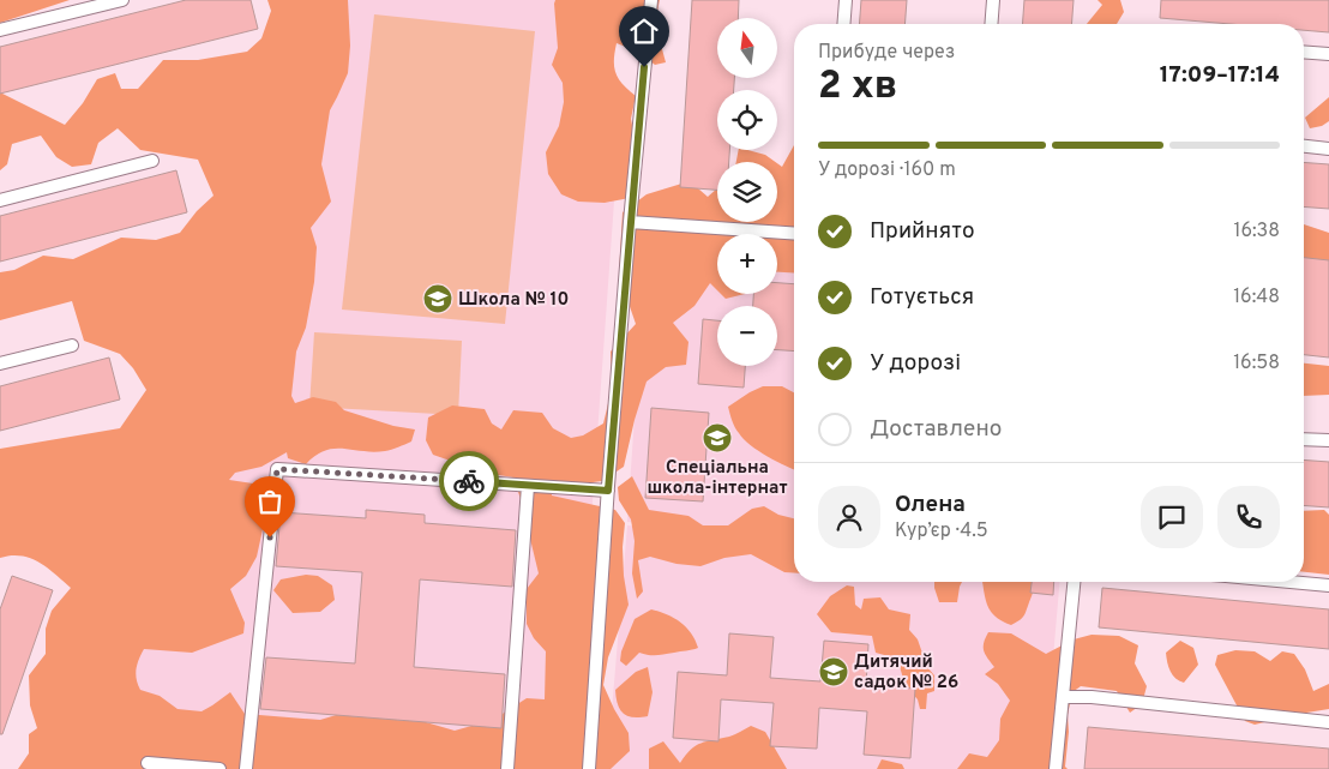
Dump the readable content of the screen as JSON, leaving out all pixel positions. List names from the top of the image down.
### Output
{
  "places": {
    "school or university": ["Школа № 10", "Спеціальна школа-інтернат", "Дитячий садок № 26"]
  },
  "north": "top",
  "page": {
    "map_buttons": ["+", "−"],
    "heading": ["2 хв", "Прибуде через", "17:09–17:14"],
    "panel": ["Олена", "Кур’єр · 4.5"],
    "bar": "У дорозі · 160 m",
    "list": [
      ["Прийнято", "16:38"],
      ["Готується", "16:48"],
      ["У дорозі", "16:58"],
      "Доставлено"
    ]
  }
}
